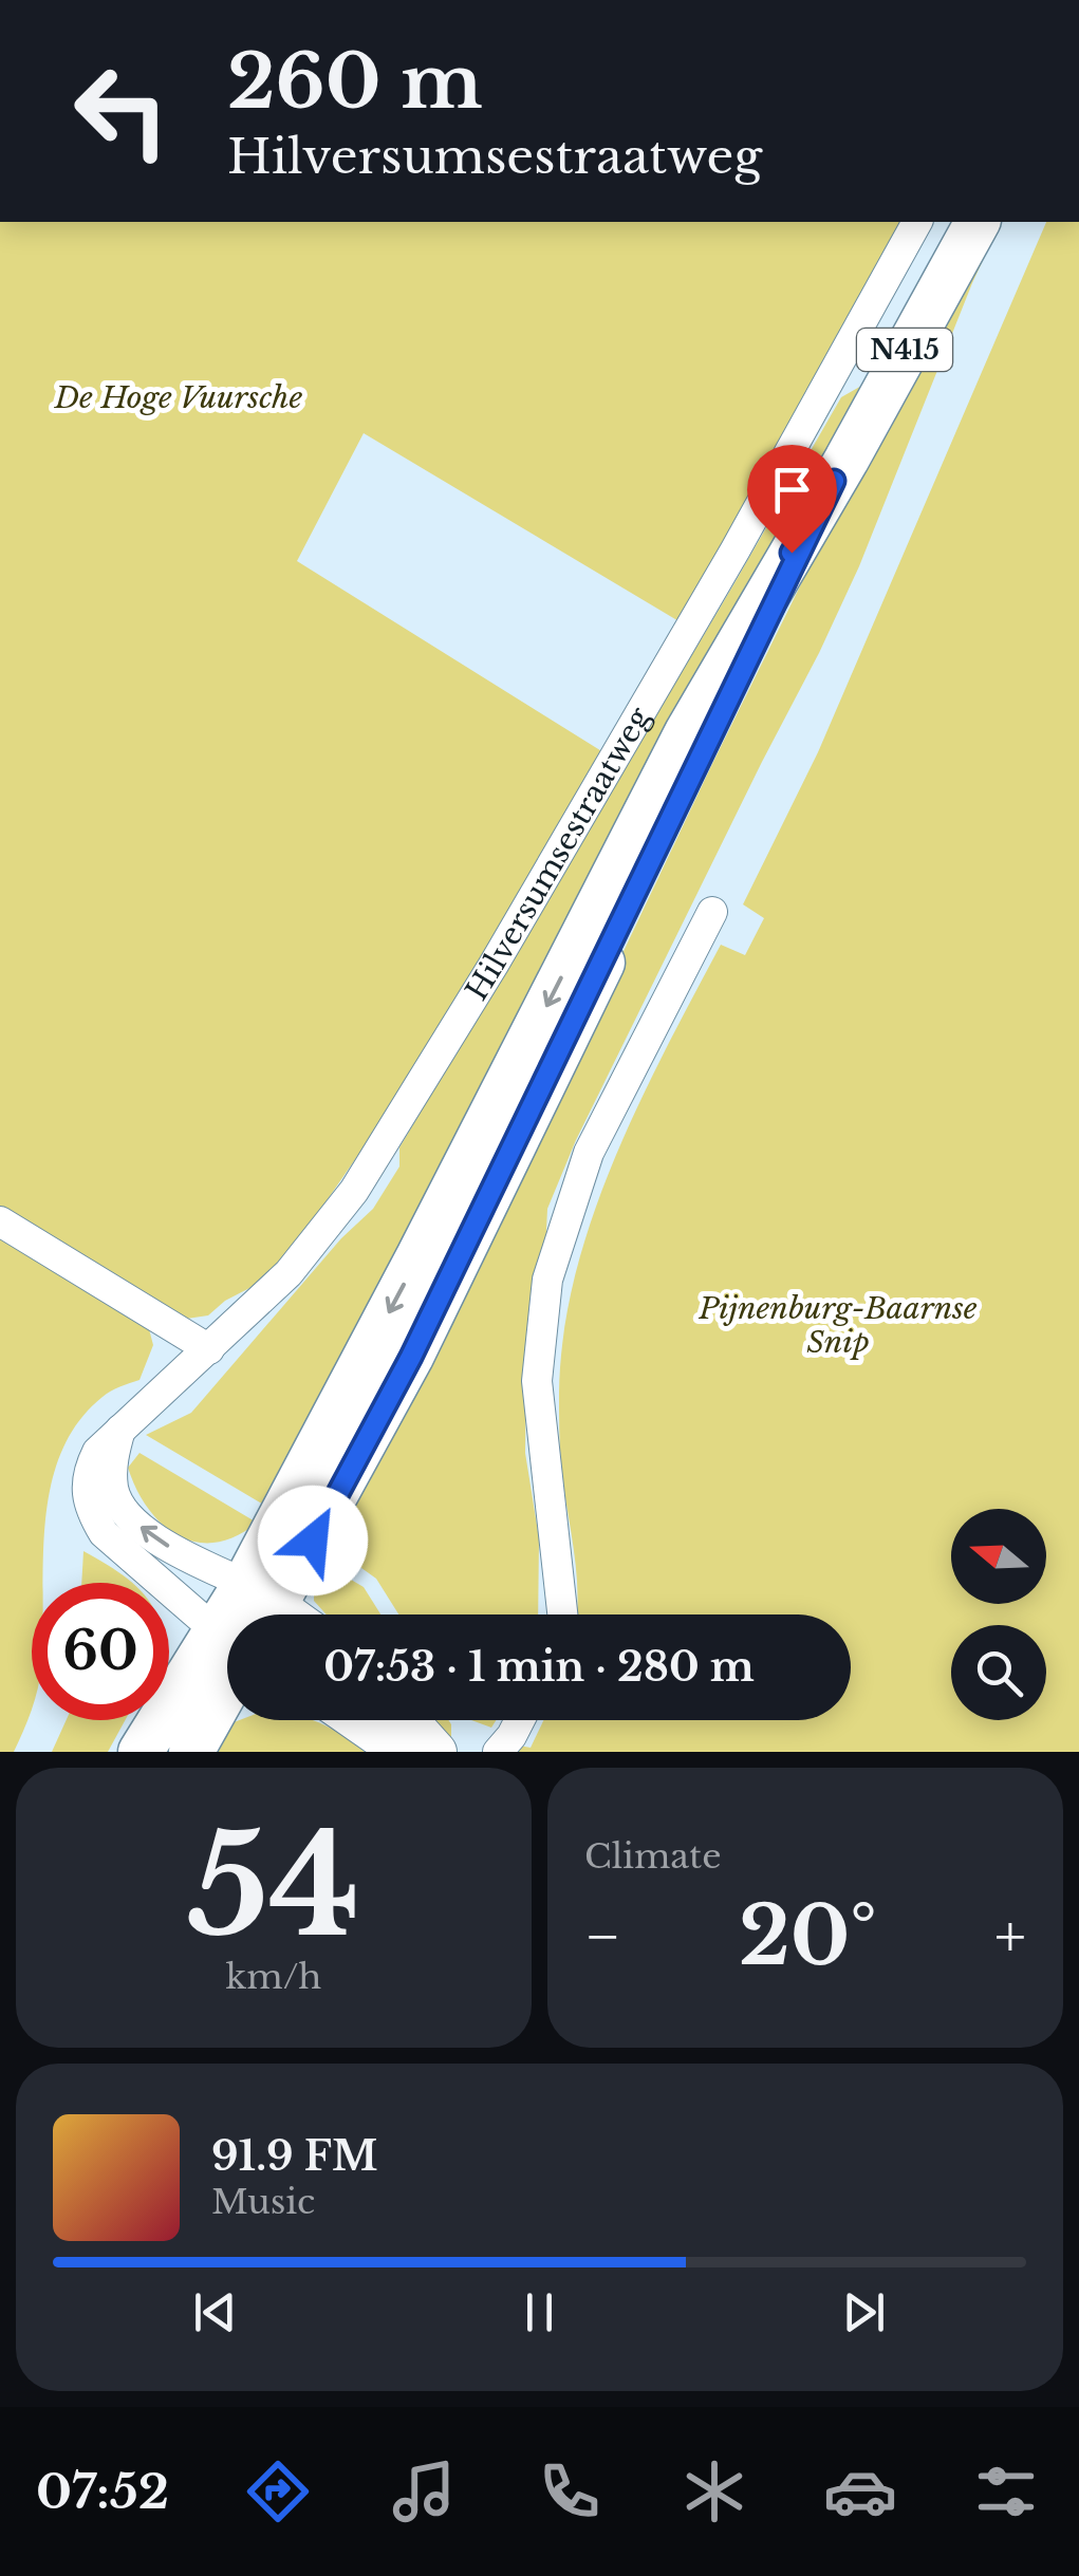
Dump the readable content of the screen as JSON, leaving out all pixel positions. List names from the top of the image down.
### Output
{
  "streets": {
    "main road": ["N415"],
    "street": ["Hilversumsestraatweg"]
  },
  "parks": ["De Hoge Vuursche", "Pijnenburg-Baarnse Snip"],
  "north": "left",
  "page": {
    "turn": ["260 m", "Hilversumsestraatweg"],
    "limit": "60",
    "trip": "07:53 · 1 min · 280 m",
    "tile": [
      ["54", "km/h"],
      "Climate"
    ],
    "heat": ["−", "20°", "+"],
    "song": ["91.9 FM", "Music"],
    "tabs": "07:52"
  }
}
